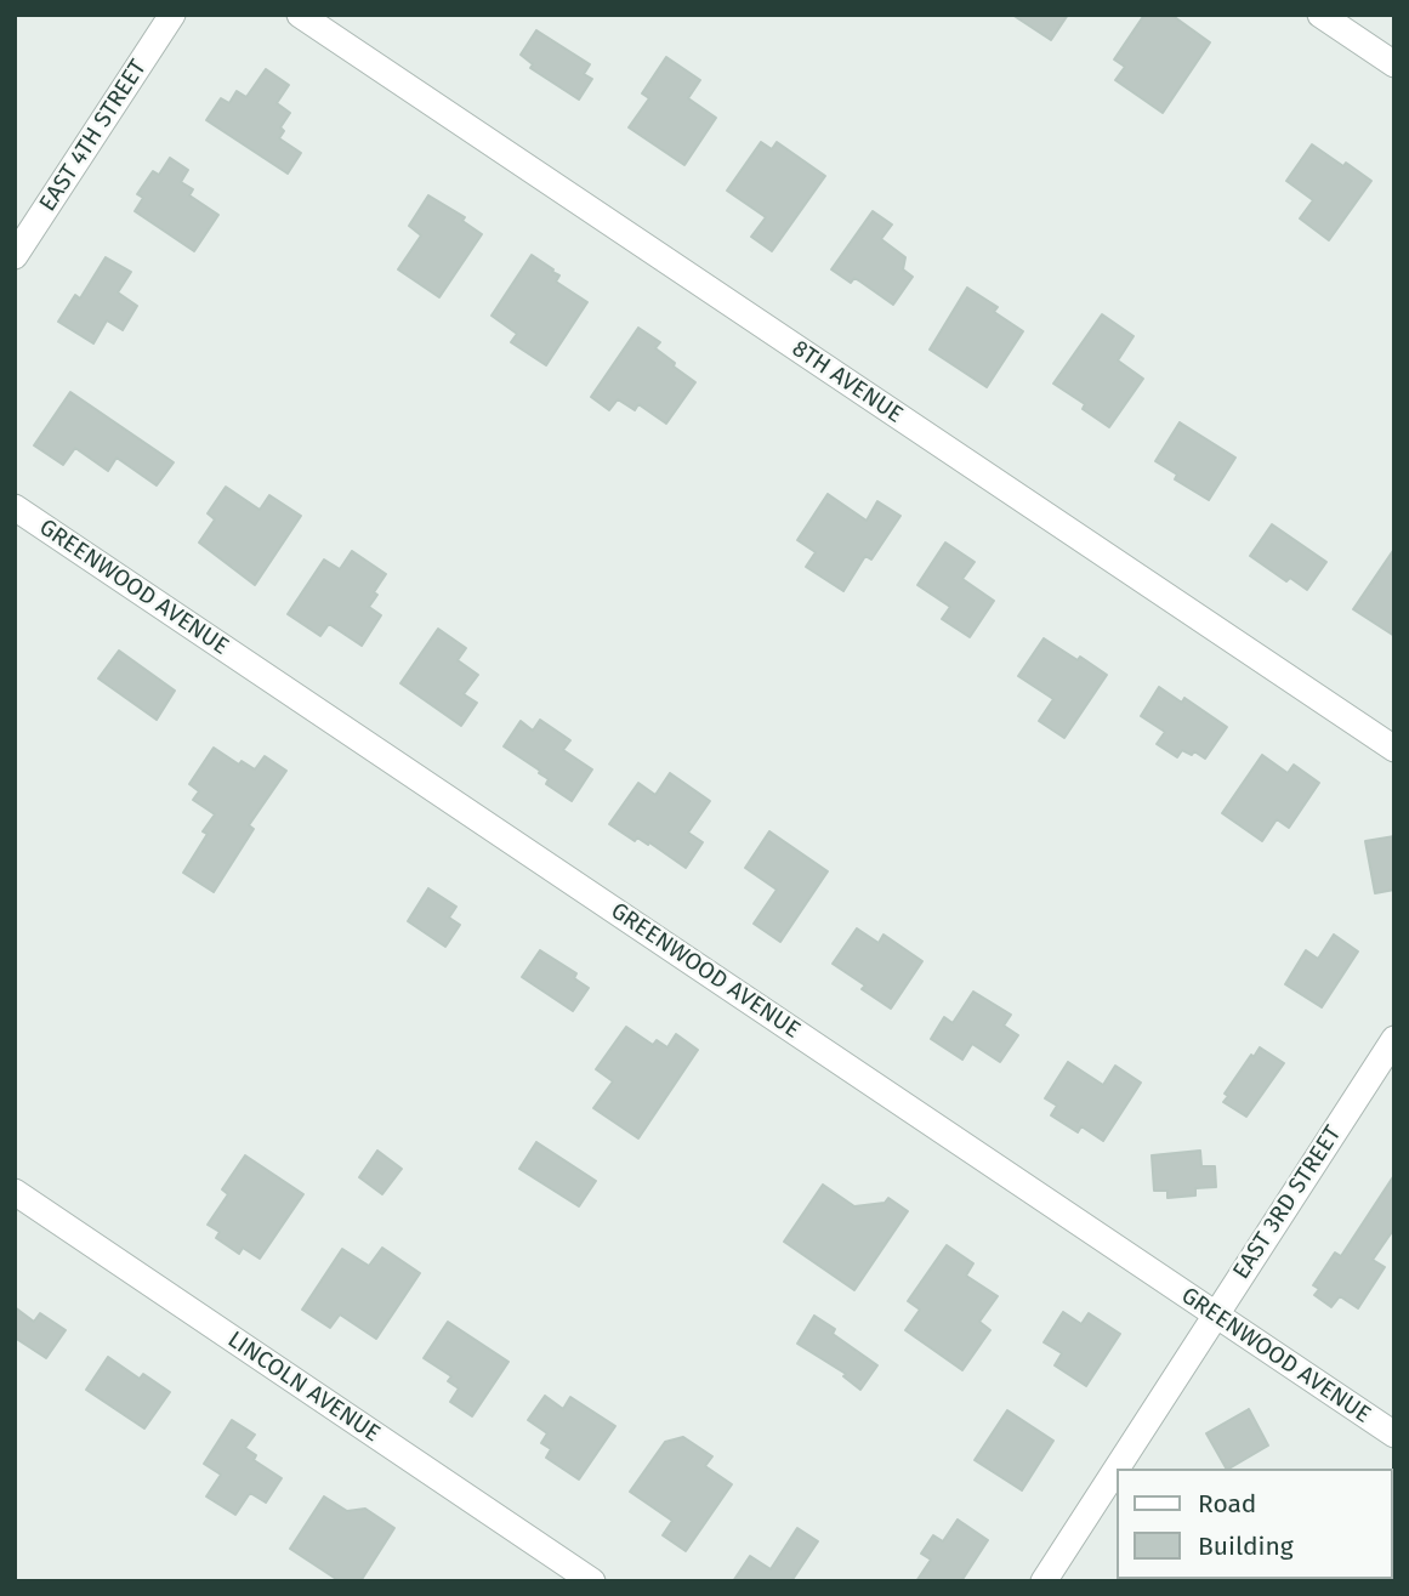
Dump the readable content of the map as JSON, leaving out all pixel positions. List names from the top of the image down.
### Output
{
  "streets": {
    "street": [
      "EAST 4TH STREET",
      "8TH AVENUE",
      "GREENWOOD AVENUE",
      "EAST 3RD STREET",
      "LINCOLN AVENUE"
    ]
  },
  "crossings": [
    ["GREENWOOD AVENUE", "EAST 3RD STREET"]
  ],
  "legend": ["Road", "Building"]
}
